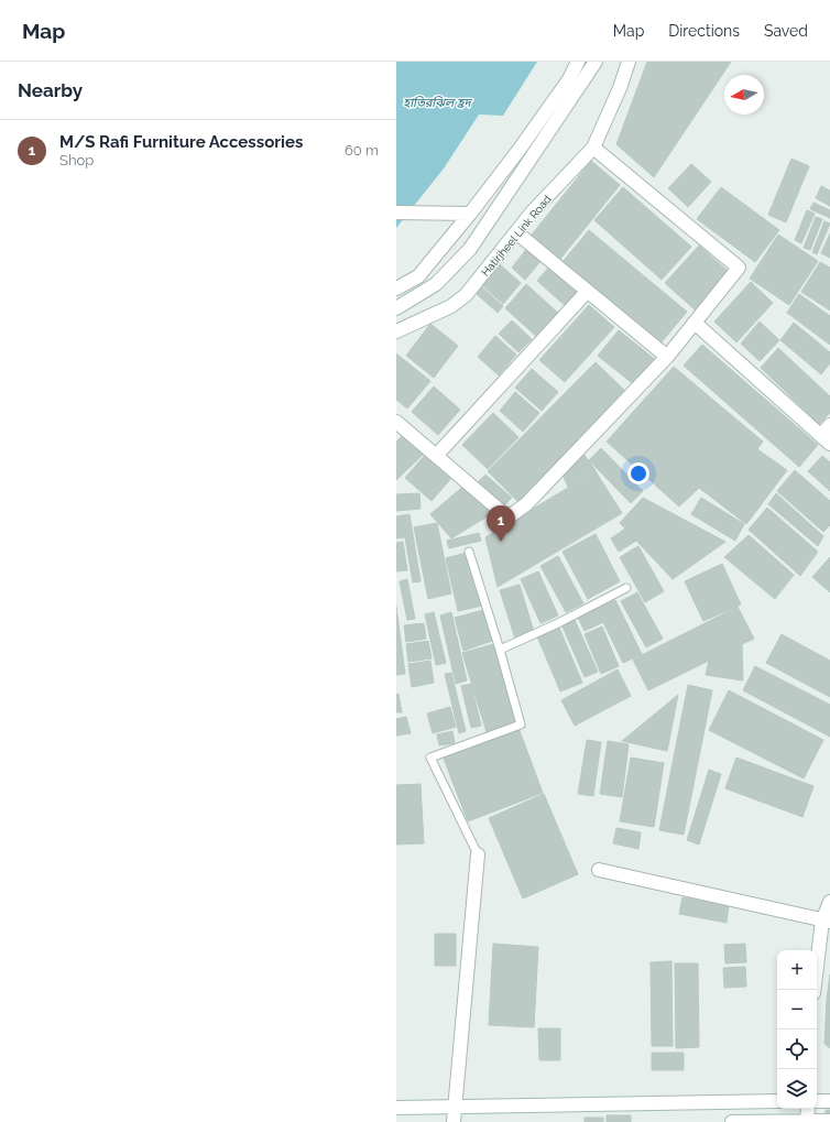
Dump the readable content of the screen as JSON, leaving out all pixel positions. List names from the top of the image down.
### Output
{
  "streets": {
    "street": ["Hatirjheel Link Road"]
  },
  "water": ["হাতিরঝিল হ্রদ"],
  "north": "left",
  "page": {
    "header": "Map",
    "nav": ["Map", "Directions", "Saved"],
    "heading": "Nearby",
    "list": [
      {
        "mark": "1",
        "name": "M/S Rafi Furniture Accessories",
        "note": "Shop",
        "value": "60 m"
      }
    ],
    "pins": "1",
    "map_buttons": ["+", "−"]
  }
}
